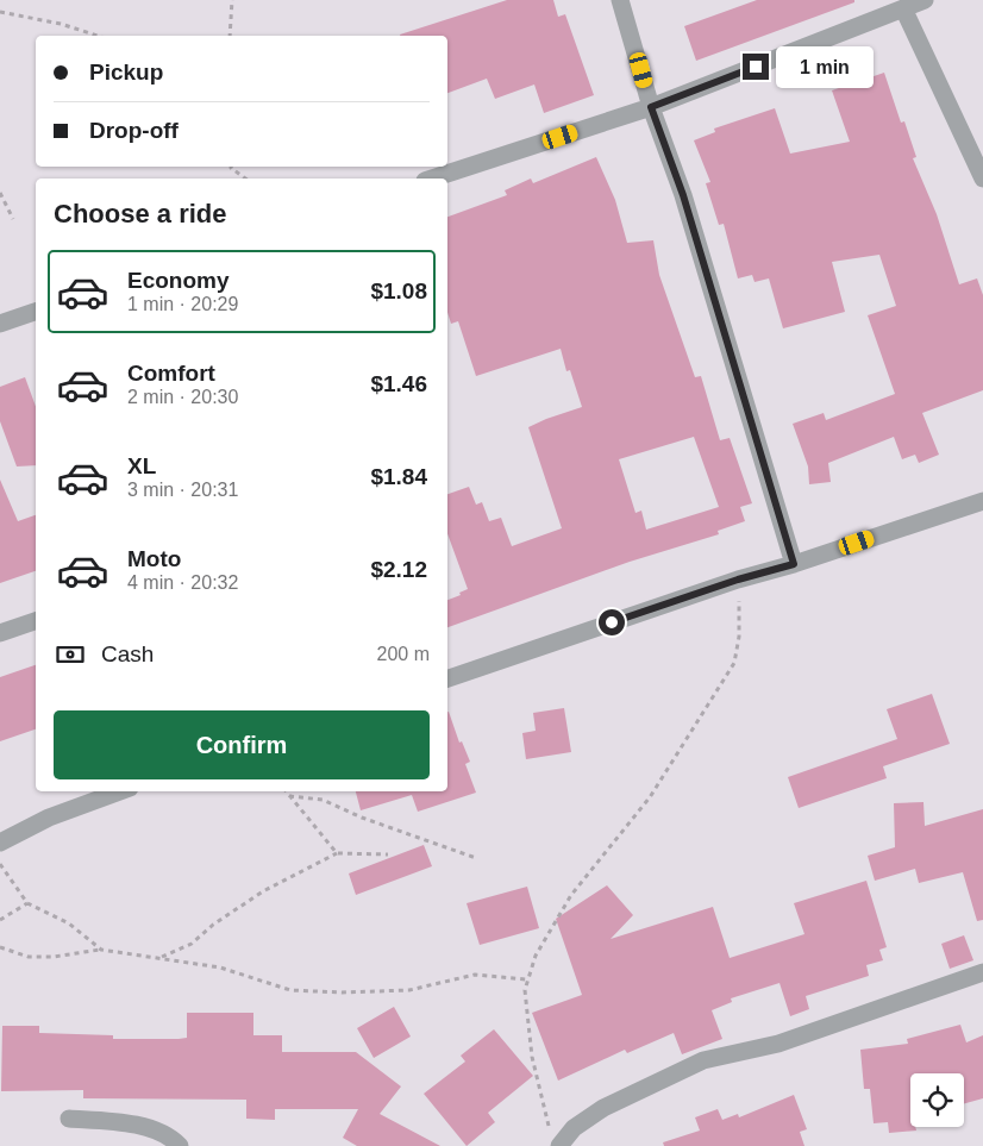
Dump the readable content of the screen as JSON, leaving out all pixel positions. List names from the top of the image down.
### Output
{
  "page": {
    "banner": ["Pickup", "Drop-off"],
    "bubble": "1 min",
    "heading": "Choose a ride",
    "list": [
      {
        "name": "Economy",
        "note": "1 min · 20:29",
        "value": "$1.08"
      },
      {
        "name": "Comfort",
        "note": "2 min · 20:30",
        "value": "$1.46"
      },
      {
        "name": "XL",
        "note": "3 min · 20:31",
        "value": "$1.84"
      },
      {
        "name": "Moto",
        "note": "4 min · 20:32",
        "value": "$2.12"
      }
    ],
    "pay": ["Cash", "200 m"],
    "buttons": "Confirm"
  }
}
